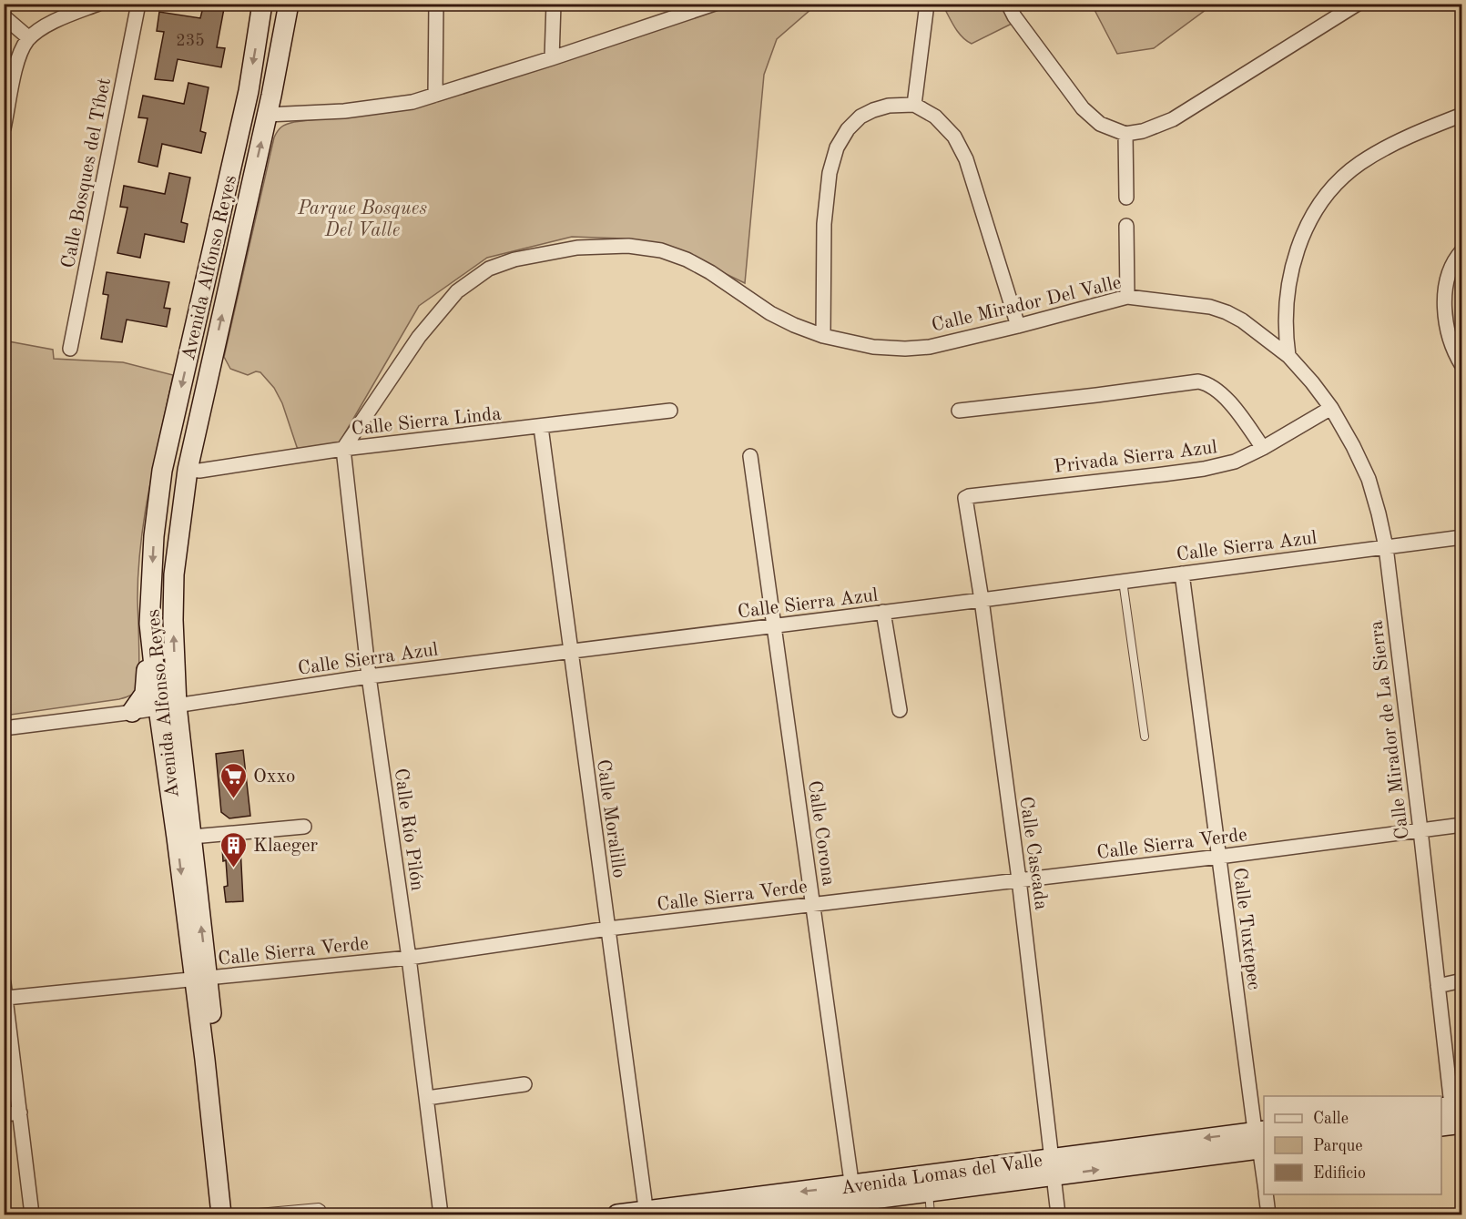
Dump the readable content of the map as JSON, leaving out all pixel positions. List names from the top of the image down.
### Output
{
  "streets": {
    "main road": ["Avenida Alfonso Reyes", "Avenida Lomas del Valle"],
    "street": [
      "Calle Bosques del Tíbet",
      "Calle Mirador Del Valle",
      "Calle Sierra Linda",
      "Privada Sierra Azul",
      "Calle Sierra Azul",
      "Calle Mirador de La Sierra",
      "Calle Moralillo",
      "Calle Río Pilón",
      "Calle Corona",
      "Calle Sierra Verde",
      "Calle Cascada",
      "Calle Tuxtepec"
    ]
  },
  "crossings": [
    ["Avenida Alfonso Reyes", "Calle Sierra Linda"],
    ["Avenida Alfonso Reyes", "Calle Sierra Azul"],
    ["Avenida Alfonso Reyes", "Calle Sierra Verde"],
    ["Calle Mirador Del Valle", "Calle Mirador de La Sierra"],
    ["Calle Sierra Linda", "Calle Moralillo"],
    ["Calle Sierra Linda", "Calle Río Pilón"],
    ["Privada Sierra Azul", "Calle Mirador de La Sierra"],
    ["Privada Sierra Azul", "Calle Cascada"],
    ["Calle Sierra Azul", "Calle Mirador de La Sierra"],
    ["Calle Sierra Azul", "Calle Moralillo"],
    ["Calle Sierra Azul", "Calle Río Pilón"],
    ["Calle Sierra Azul", "Calle Corona"],
    ["Calle Sierra Azul", "Calle Cascada"],
    ["Calle Sierra Azul", "Calle Tuxtepec"],
    ["Calle Mirador de La Sierra", "Calle Sierra Verde"],
    ["Calle Moralillo", "Calle Sierra Verde"],
    ["Calle Moralillo", "Avenida Lomas del Valle"],
    ["Calle Río Pilón", "Calle Sierra Verde"],
    ["Calle Corona", "Calle Sierra Verde"],
    ["Calle Corona", "Avenida Lomas del Valle"],
    ["Calle Sierra Verde", "Calle Cascada"],
    ["Calle Sierra Verde", "Calle Tuxtepec"],
    ["Calle Cascada", "Avenida Lomas del Valle"],
    ["Calle Tuxtepec", "Avenida Lomas del Valle"]
  ],
  "parks": ["Parque Bosques Del Valle"],
  "places": {
    "supermarket": ["Oxxo"],
    "building": ["Klaeger"]
  },
  "house_numbers": ["235"],
  "legend": ["Calle", "Parque", "Edificio"]
}
